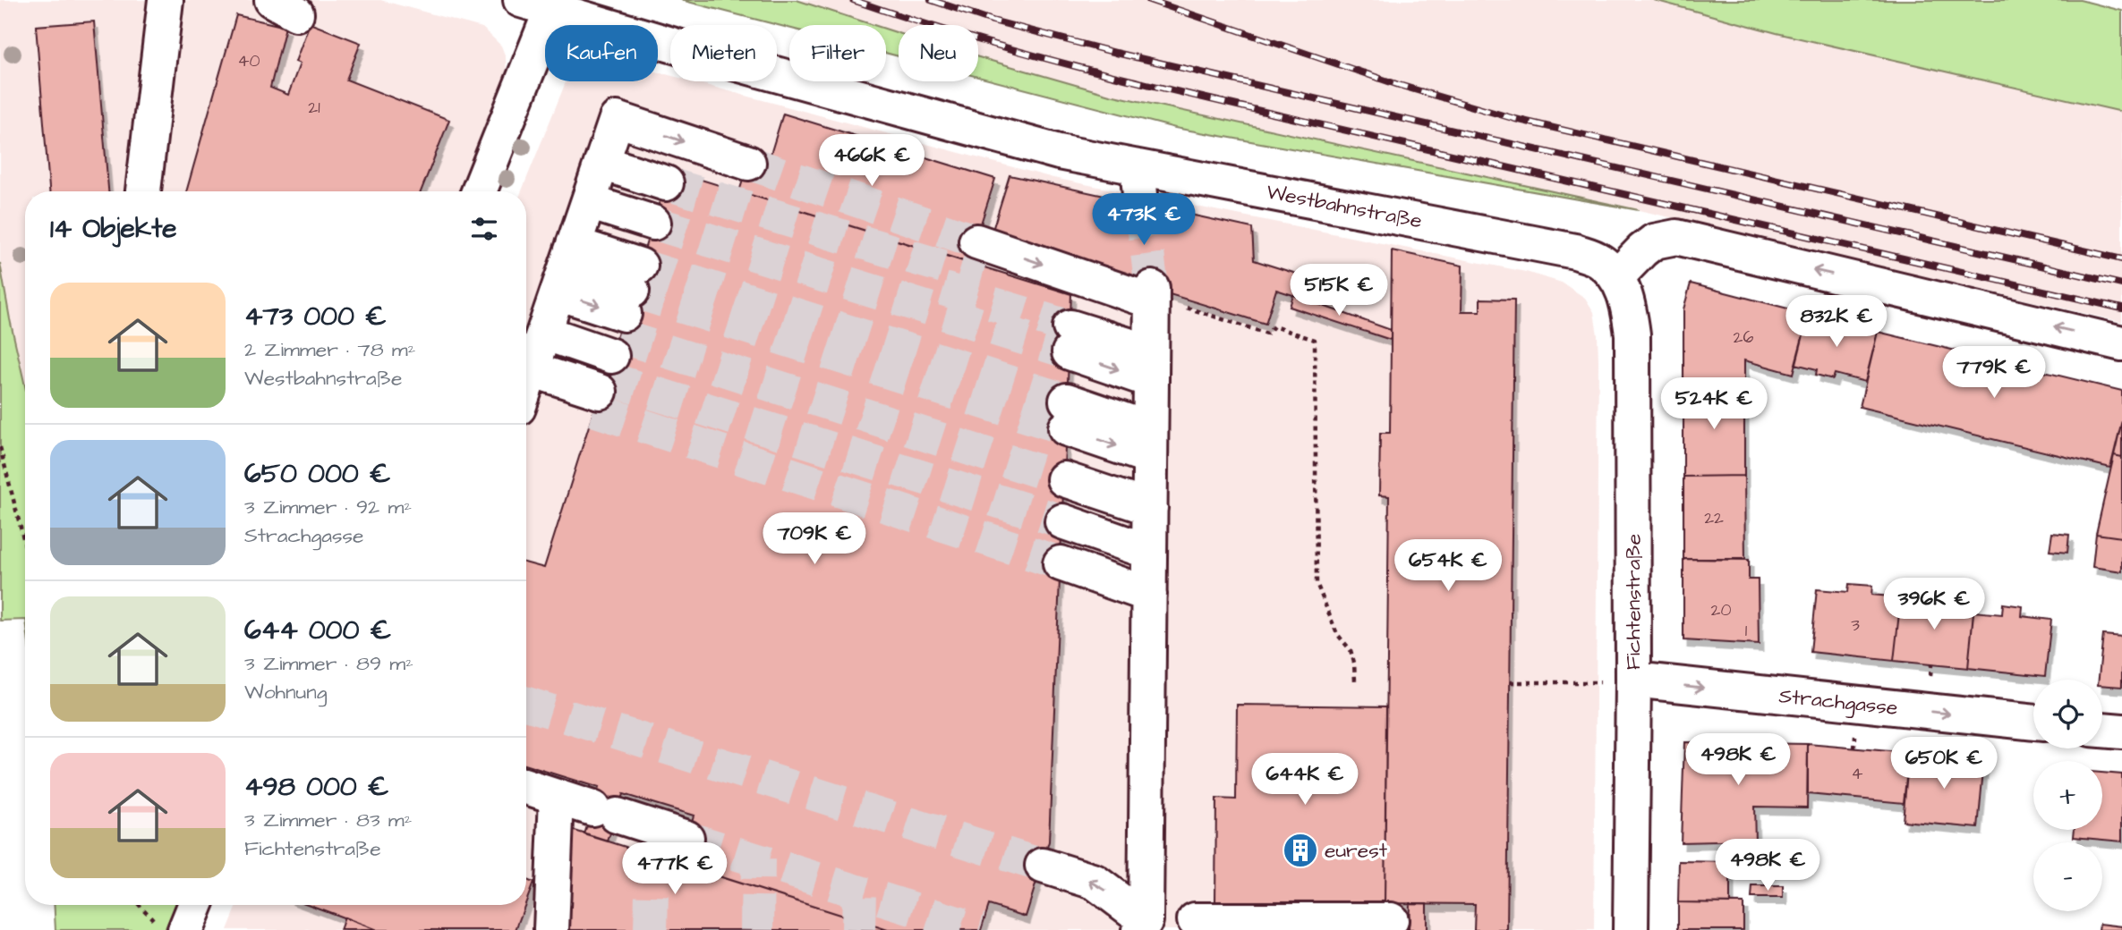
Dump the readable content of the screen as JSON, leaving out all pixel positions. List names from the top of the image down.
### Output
{
  "streets": {
    "street": ["Westbahnstraße", "Fichtenstraße", "Strachgasse"]
  },
  "crossings": [
    ["Westbahnstraße", "Fichtenstraße"],
    ["Fichtenstraße", "Strachgasse"]
  ],
  "one_way": ["Strachgasse"],
  "places": {
    "building": ["eurest"]
  },
  "house_numbers": [
    "40",
    "21",
    "26",
    "22",
    "20",
    "3",
    "1",
    "4"
  ],
  "page": {
    "chip": [
      "Kaufen",
      "Mieten",
      "Filter",
      "Neu"
    ],
    "price": [
      "466K €",
      "473K €",
      "515K €",
      "832K €",
      "779K €",
      "524K €",
      "709K €",
      "654K €",
      "396K €",
      "498K €",
      "650K €",
      "644K €",
      "498K €",
      "477K €"
    ],
    "heading": "14 Objekte",
    "list": [
      {
        "name": "473 000 €",
        "note": "2 Zimmer · 78 m² · Westbahnstraße"
      },
      {
        "name": "650 000 €",
        "note": "3 Zimmer · 92 m² · Strachgasse"
      },
      {
        "name": "644 000 €",
        "note": "3 Zimmer · 89 m² · Wohnung"
      },
      {
        "name": "498 000 €",
        "note": "3 Zimmer · 83 m² · Fichtenstraße"
      }
    ],
    "map_buttons": ["+", "−"]
  }
}
